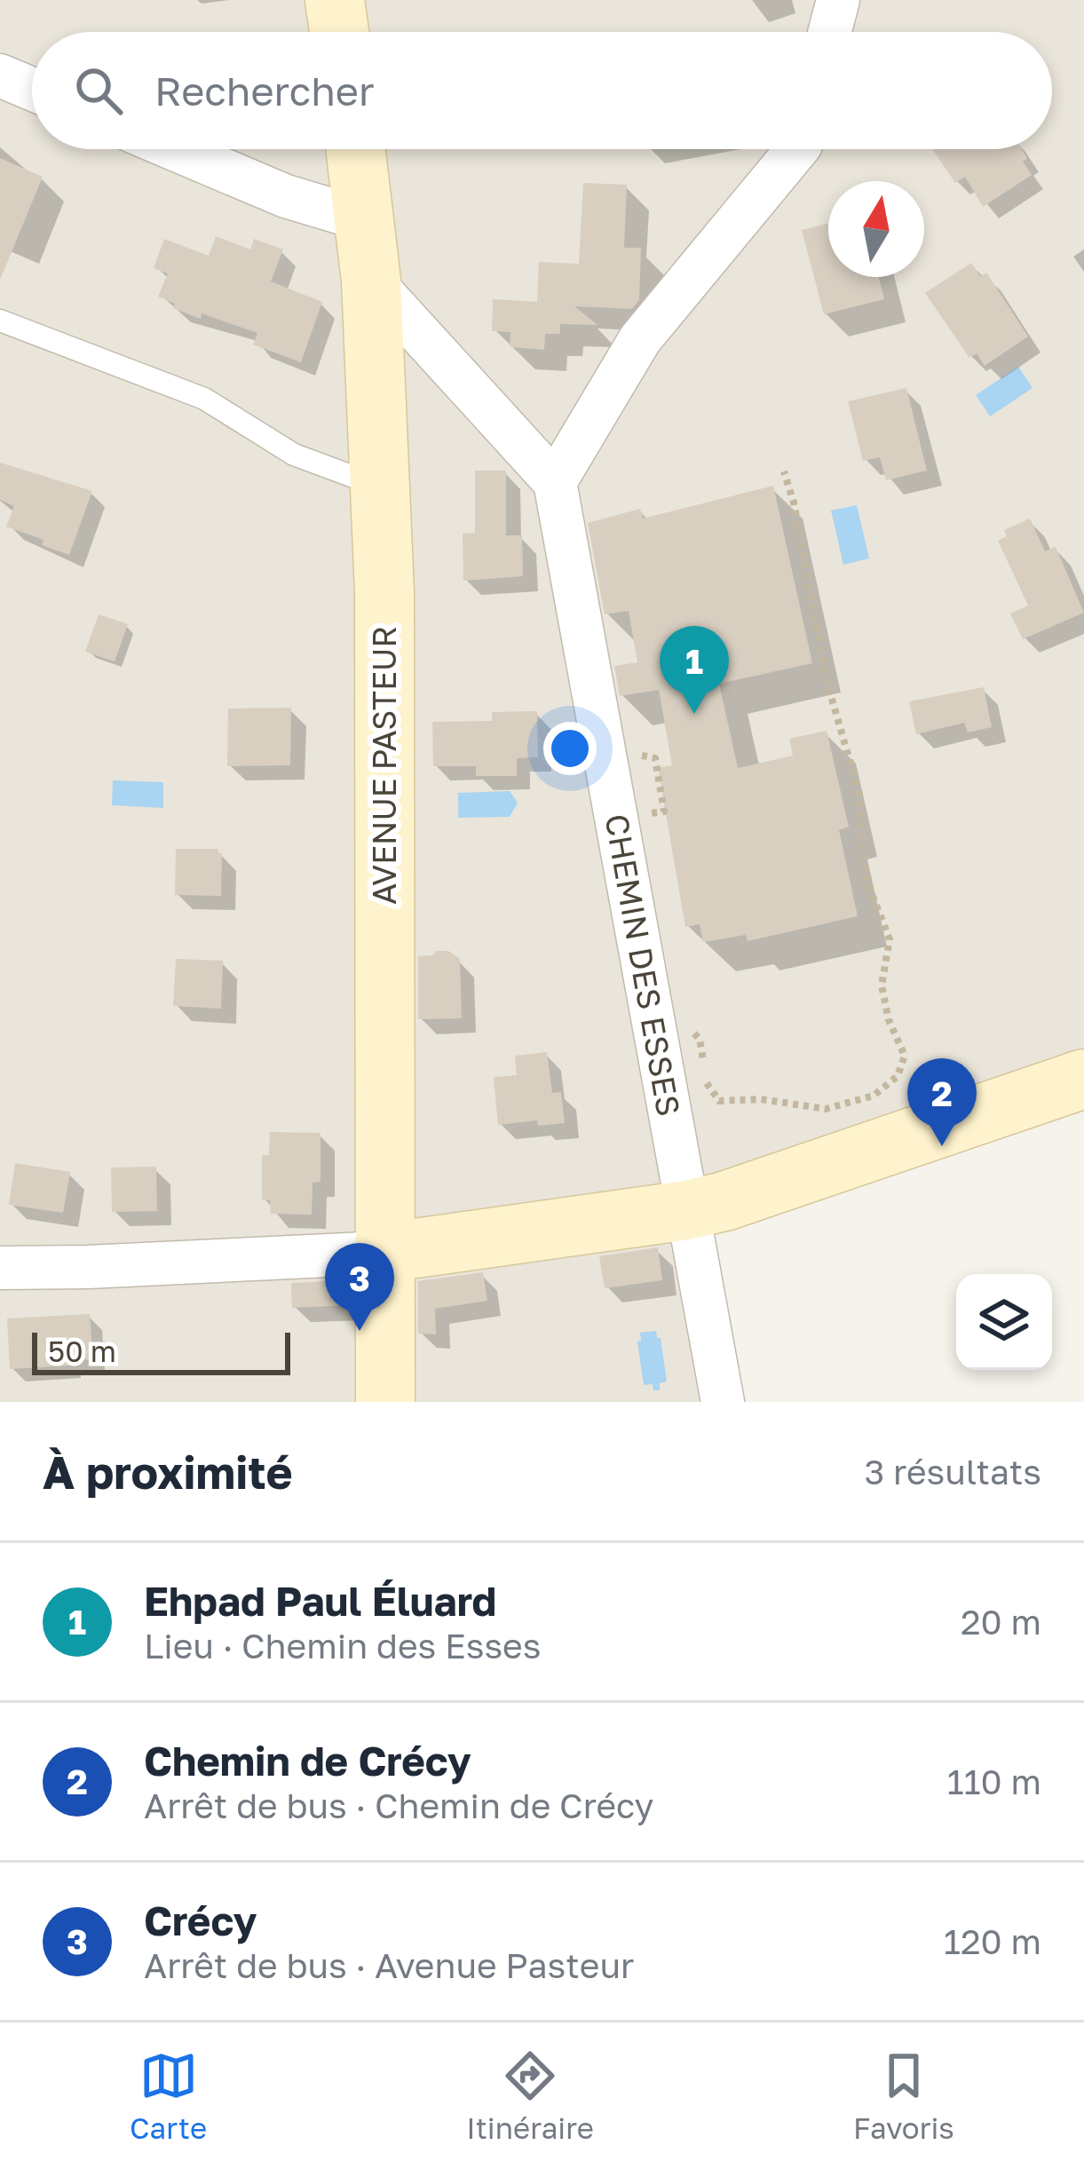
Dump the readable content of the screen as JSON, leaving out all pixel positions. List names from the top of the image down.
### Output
{
  "streets": {
    "main road": ["AVENUE PASTEUR"],
    "street": ["CHEMIN DES ESSES"]
  },
  "scale_bar": "50 m",
  "north": "top",
  "page": {
    "search": "Rechercher",
    "pins": ["1", "2", "3"],
    "scale": "50 m",
    "heading": ["À proximité", "3 résultats"],
    "list": [
      {
        "mark": "1",
        "name": "Ehpad Paul Éluard",
        "note": "Lieu · Chemin des Esses",
        "value": "20 m"
      },
      {
        "mark": "2",
        "name": "Chemin de Crécy",
        "note": "Arrêt de bus · Chemin de Crécy",
        "value": "110 m"
      },
      {
        "mark": "3",
        "name": "Crécy",
        "note": "Arrêt de bus · Avenue Pasteur",
        "value": "120 m"
      }
    ],
    "nav": ["Carte", "Itinéraire", "Favoris"]
  }
}
